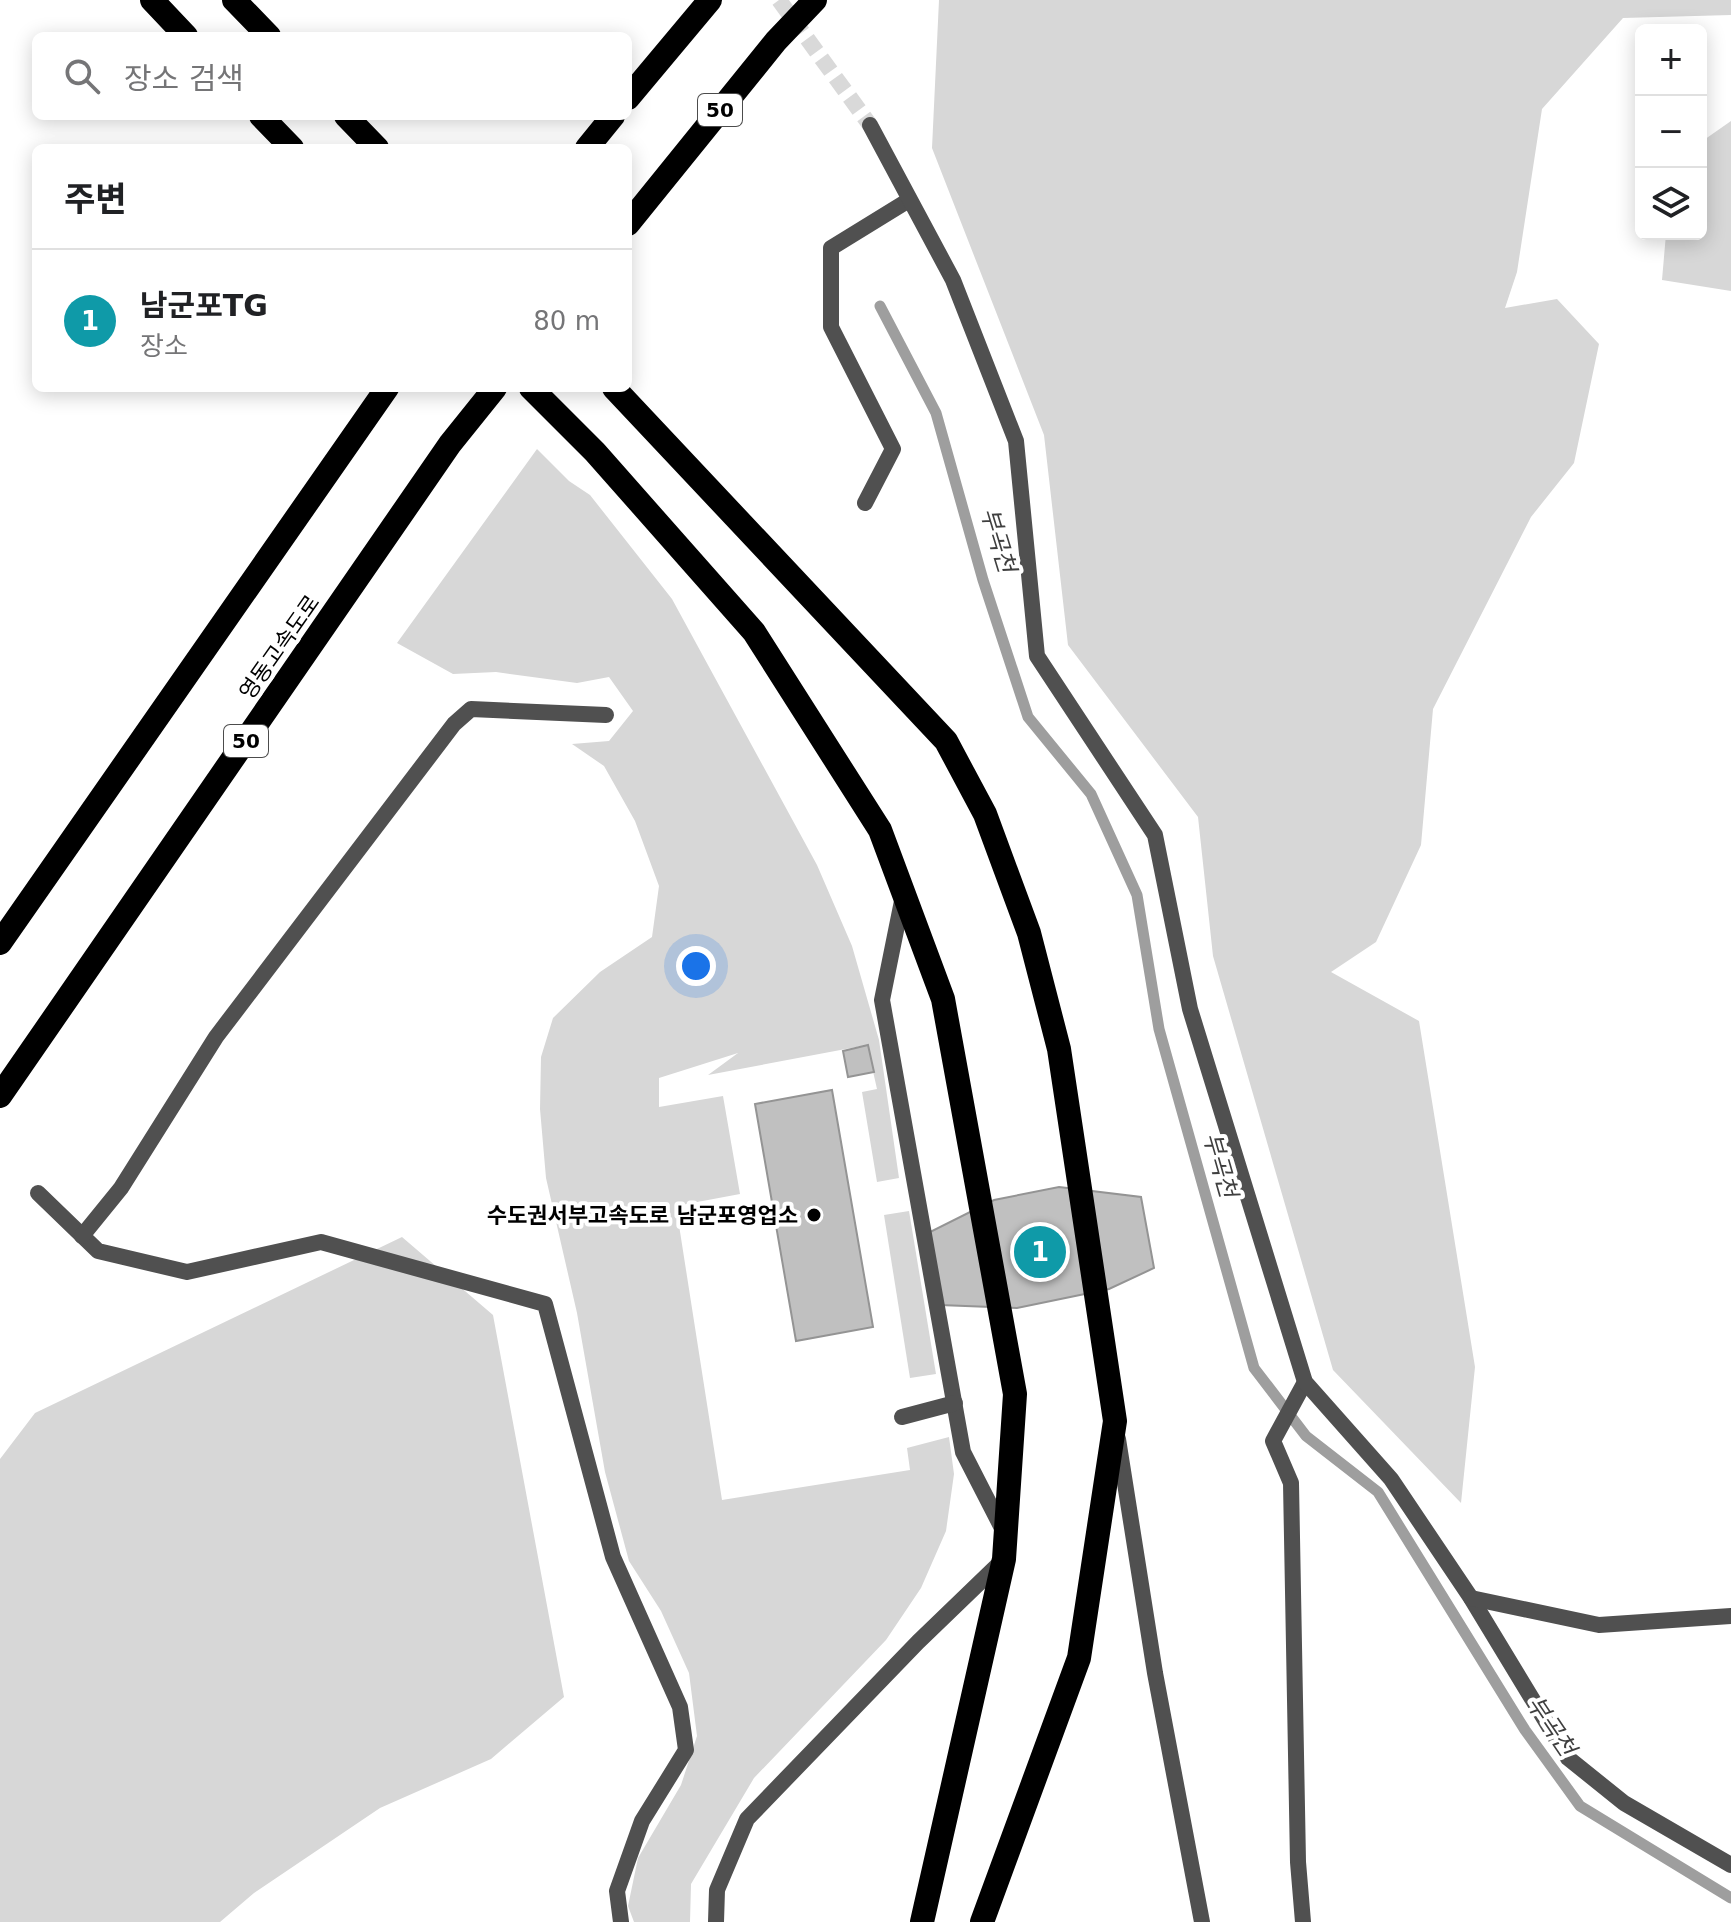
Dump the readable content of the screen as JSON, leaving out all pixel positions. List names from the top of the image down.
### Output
{
  "streets": {
    "highway": ["50", "영동고속도로"]
  },
  "water": ["부곡천"],
  "places": ["수도권서부고속도로 남군포영업소"],
  "page": {
    "map_buttons": ["+", "−"],
    "search": "장소 검색",
    "heading": "주변",
    "list": [
      {
        "mark": "1",
        "name": "남군포TG",
        "note": "장소",
        "value": "80 m"
      }
    ],
    "pins": "1"
  }
}
